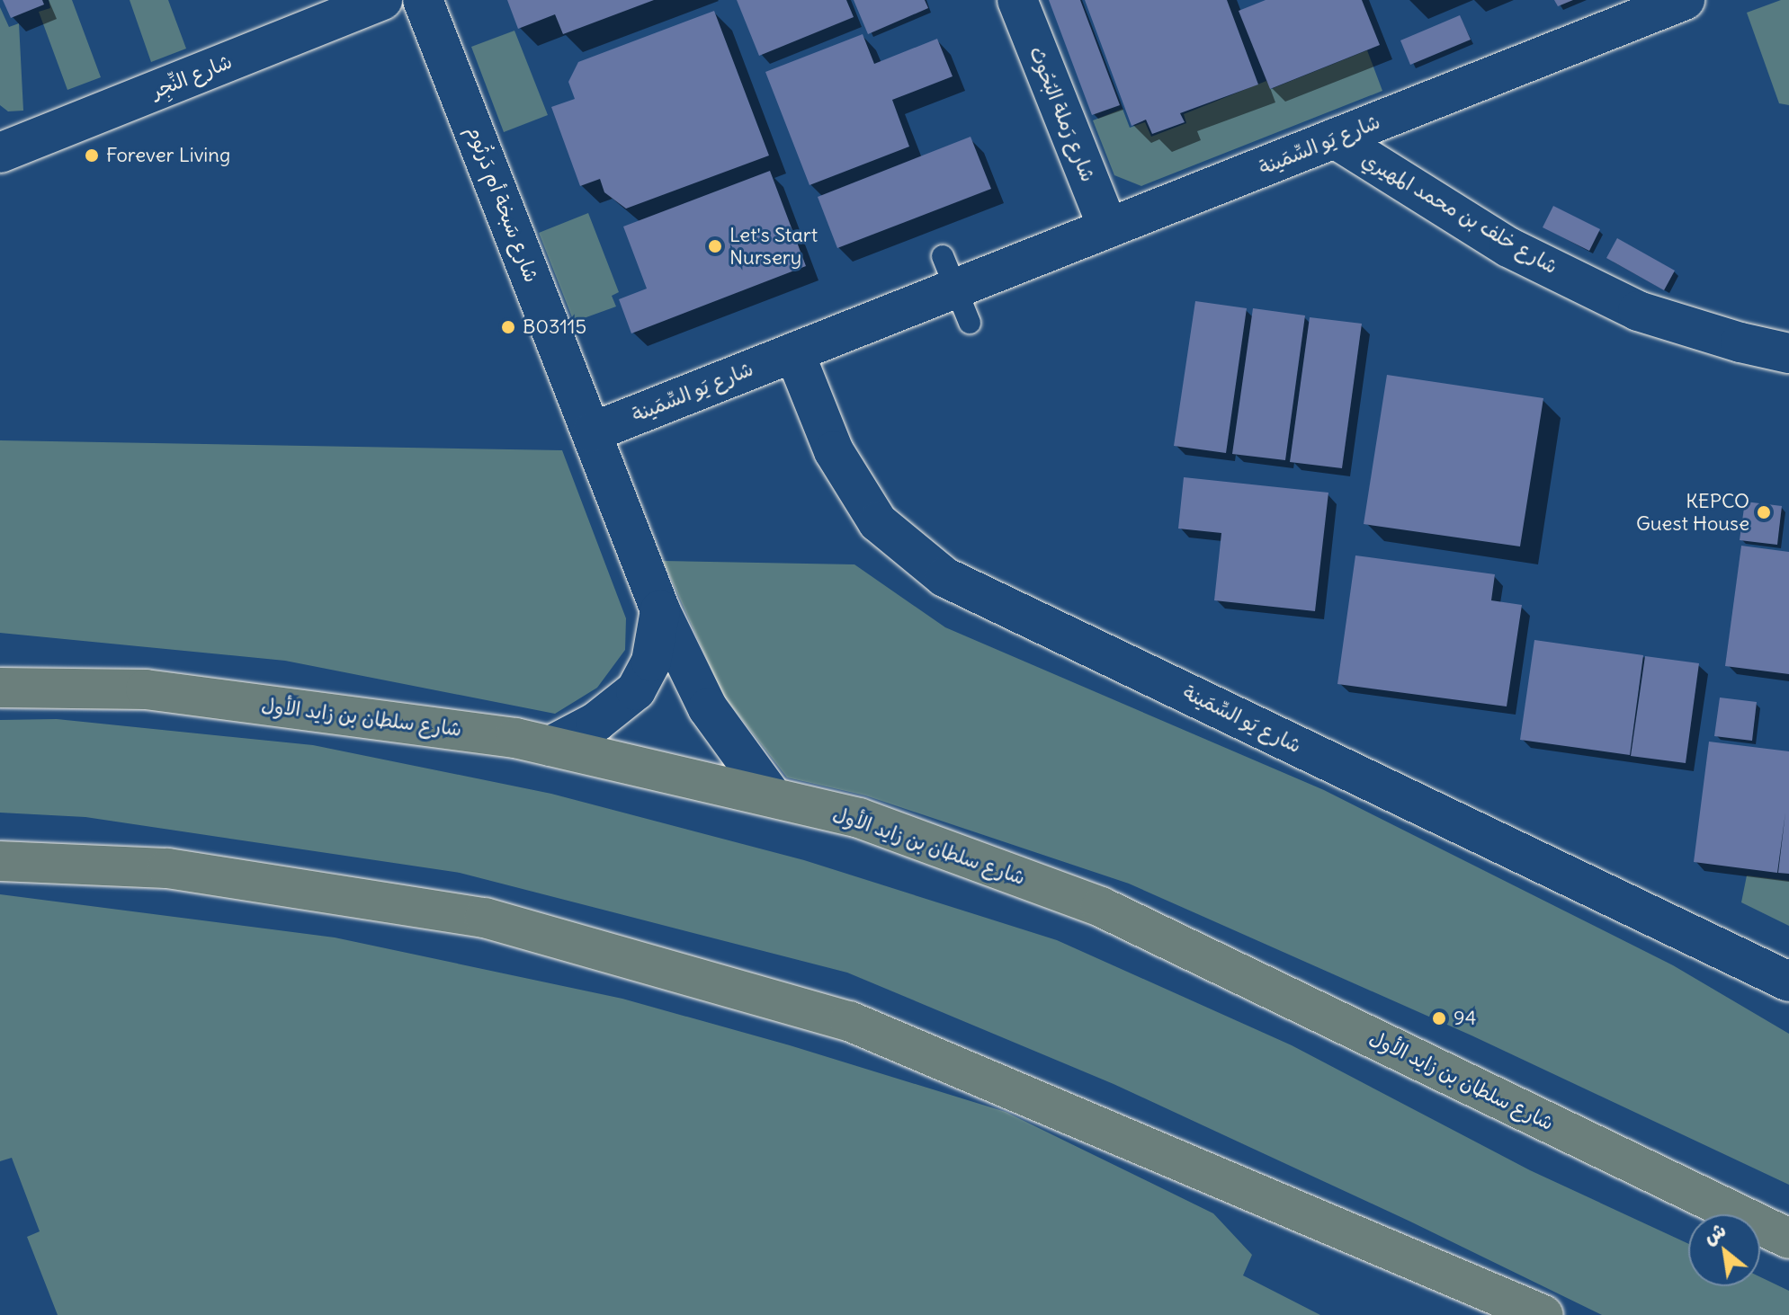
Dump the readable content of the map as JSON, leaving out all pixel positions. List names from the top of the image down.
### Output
{
  "streets": {
    "main road": ["شارع سلطان بن زايد الأول"],
    "street": [
      "شارع النِّجِر",
      "شارع رَملة البُحُوث",
      "شارع يَو السِّمَينة",
      "شارع سَبخة أم دَرثُوم",
      "شارع خلف بن محمد المهيري"
    ]
  },
  "crossings": [
    ["شارع رَملة البُحُوث", "شارع يَو السِّمَينة"],
    ["شارع يَو السِّمَينة", "شارع سَبخة أم دَرثُوم"],
    ["شارع يَو السِّمَينة", "شارع خلف بن محمد المهيري"],
    ["شارع سَبخة أم دَرثُوم", "شارع سلطان بن زايد الأول"]
  ],
  "places": [
    "Forever Living",
    "Let's Start Nursery",
    "B03115",
    "KEPCO Guest House",
    "94"
  ],
  "north": "top left"
}
